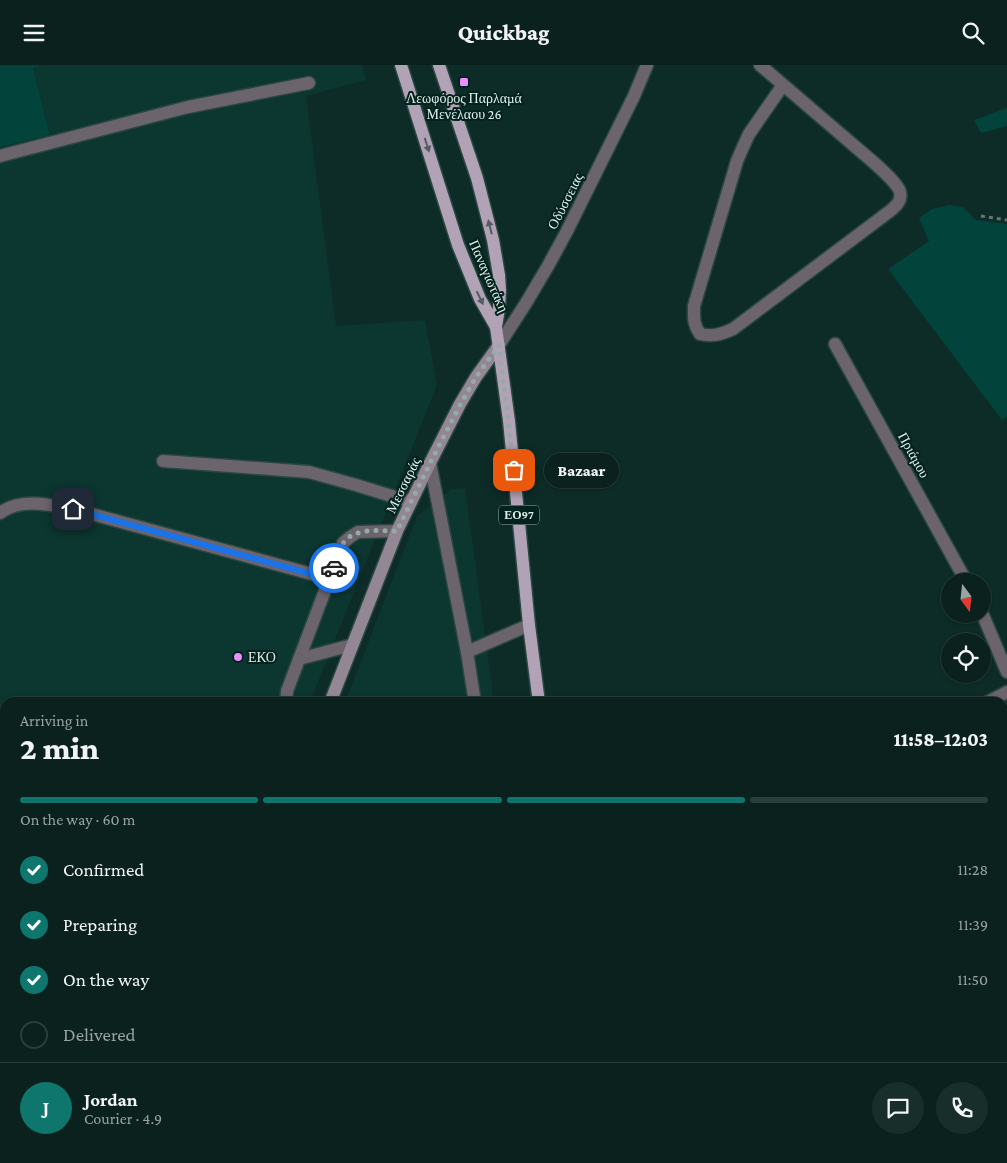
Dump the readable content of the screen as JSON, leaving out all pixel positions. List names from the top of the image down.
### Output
{
  "streets": {
    "main road": ["Παναγιωτάκη", "ΕΟ97"],
    "street": ["Οδύσσειας", "Πριάμου", "Μεσσαράς"]
  },
  "crossings": [
    ["Οδύσσειας", "Μεσσαράς"],
    ["Οδύσσειας", "ΕΟ97"],
    ["Παναγιωτάκη", "ΕΟ97"],
    ["Μεσσαράς", "ΕΟ97"]
  ],
  "places": {
    "transit": ["Λεωφόρος Παρλαμά Μενέλαου 26"],
    "other": ["Bazaar", "ΕΚΟ"]
  },
  "north": "bottom",
  "page": {
    "header": "Quickbag",
    "bubble": "Bazaar",
    "heading": ["2 min", "Arriving in", "11:58–12:03"],
    "panel": ["Jordan", "Courier · 4.9"],
    "bar": "On the way · 60 m",
    "list": [
      ["Confirmed", "11:28"],
      ["Preparing", "11:39"],
      ["On the way", "11:50"],
      "Delivered"
    ],
    "round": "J"
  }
}
